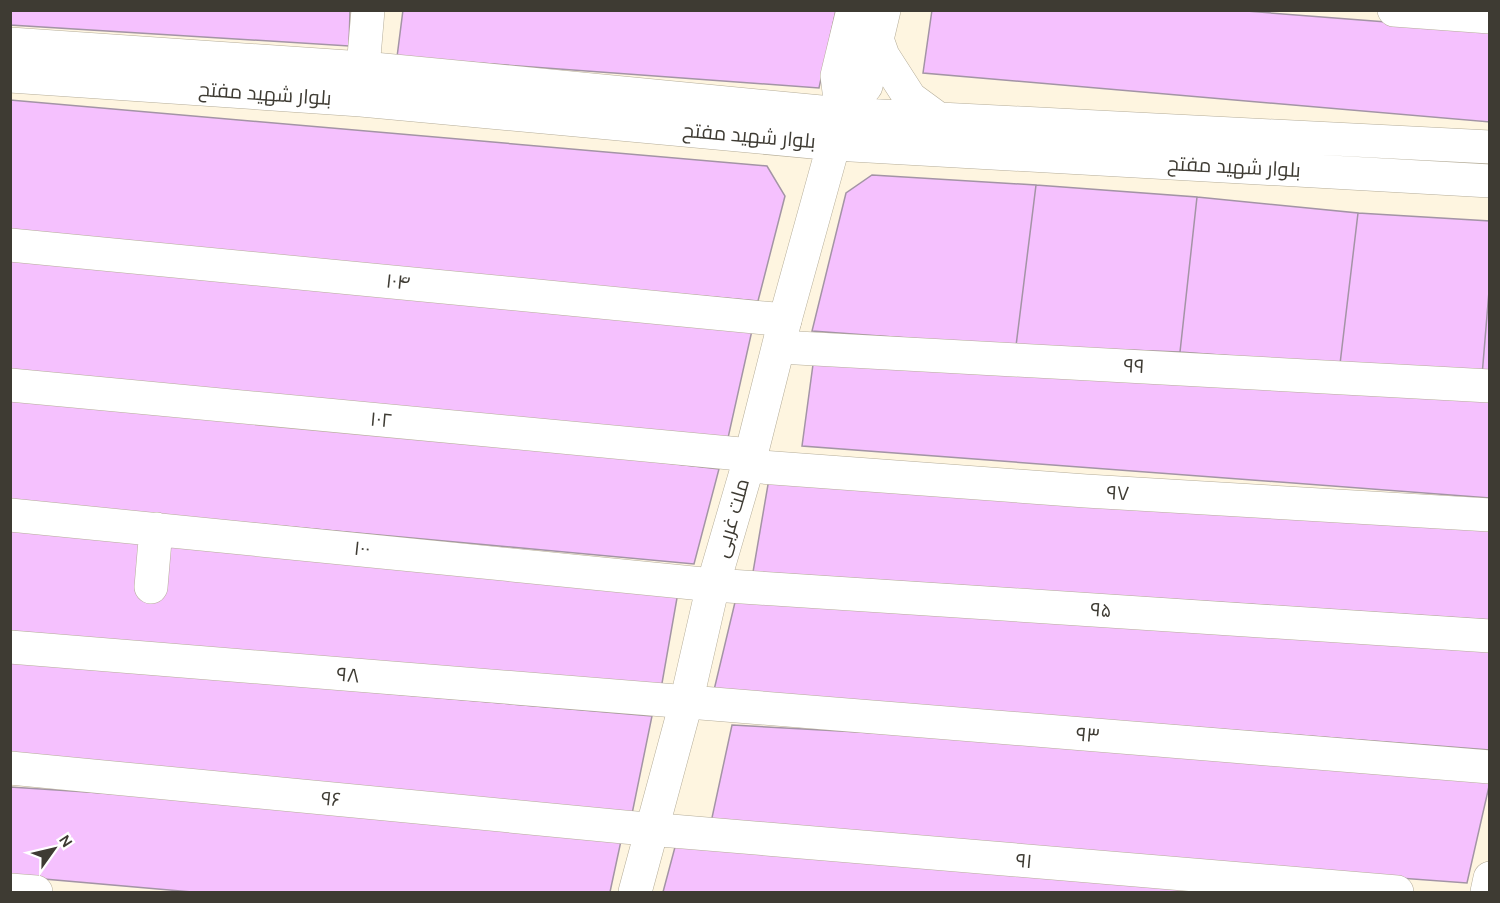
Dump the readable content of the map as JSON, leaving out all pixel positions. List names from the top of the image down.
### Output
{
  "streets": {
    "street": [
      "بلوار شهید مفتح",
      "۱۰۴",
      "۹۹",
      "۱۰۲",
      "۹۷",
      "ملت غربی",
      "۱۰۰",
      "۹۵",
      "۹۸",
      "۹۳",
      "۹۶",
      "۹۱"
    ]
  },
  "crossings": [
    ["بلوار شهید مفتح", "ملت غربی"],
    ["۱۰۴", "۹۹"],
    ["۱۰۴", "ملت غربی"],
    ["۹۹", "ملت غربی"],
    ["۱۰۲", "۹۷"],
    ["۱۰۲", "ملت غربی"],
    ["۹۷", "ملت غربی"],
    ["ملت غربی", "۱۰۰"],
    ["ملت غربی", "۹۵"],
    ["ملت غربی", "۹۸"],
    ["ملت غربی", "۹۳"],
    ["ملت غربی", "۹۶"],
    ["ملت غربی", "۹۱"],
    ["۱۰۰", "۹۵"],
    ["۹۸", "۹۳"],
    ["۹۶", "۹۱"]
  ],
  "north": "top right"
}
